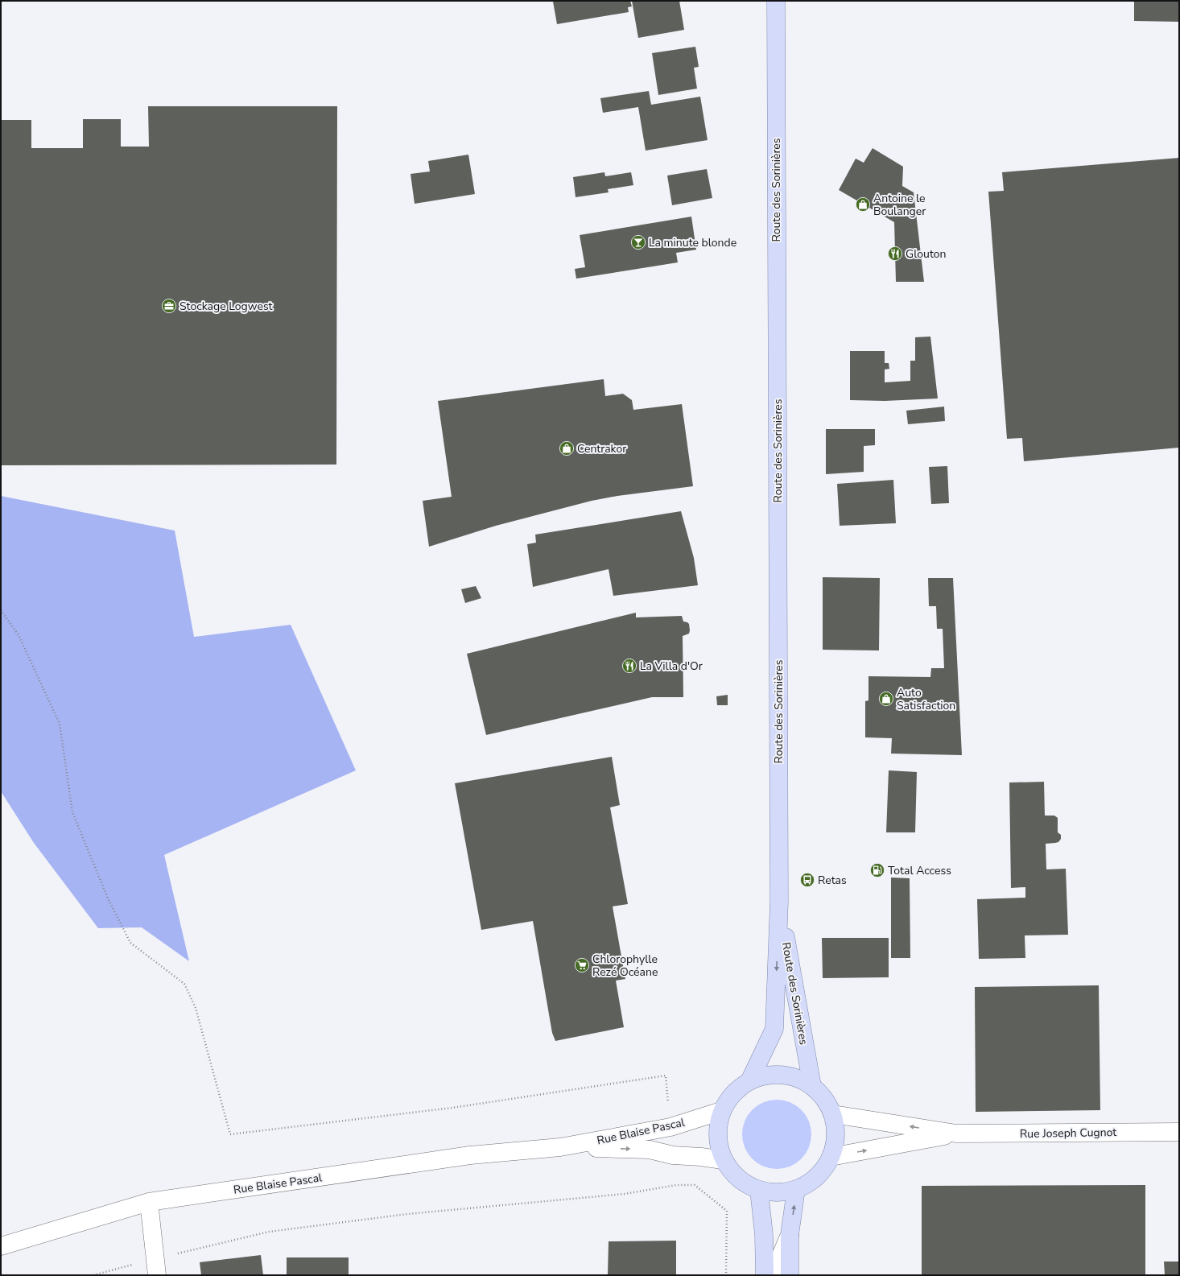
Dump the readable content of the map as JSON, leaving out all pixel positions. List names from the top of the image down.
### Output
{
  "streets": {
    "main road": ["Route des Sorinières"],
    "street": ["Rue Blaise Pascal", "Rue Joseph Cugnot"]
  },
  "crossings": [
    ["Route des Sorinières", "Rue Blaise Pascal"],
    ["Route des Sorinières", "Rue Joseph Cugnot"]
  ],
  "places": {
    "shop": ["Antoine le Boulanger", "Centrakor", "Auto Satisfaction"],
    "bar": ["La minute blonde"],
    "restaurant": ["Glouton", "La Villa d'Or"],
    "office": ["Stockage Logwest"],
    "fuel station": ["Total Access"],
    "bus stop": ["Retas"],
    "supermarket": ["Chlorophylle Rezé Océane"]
  }
}
